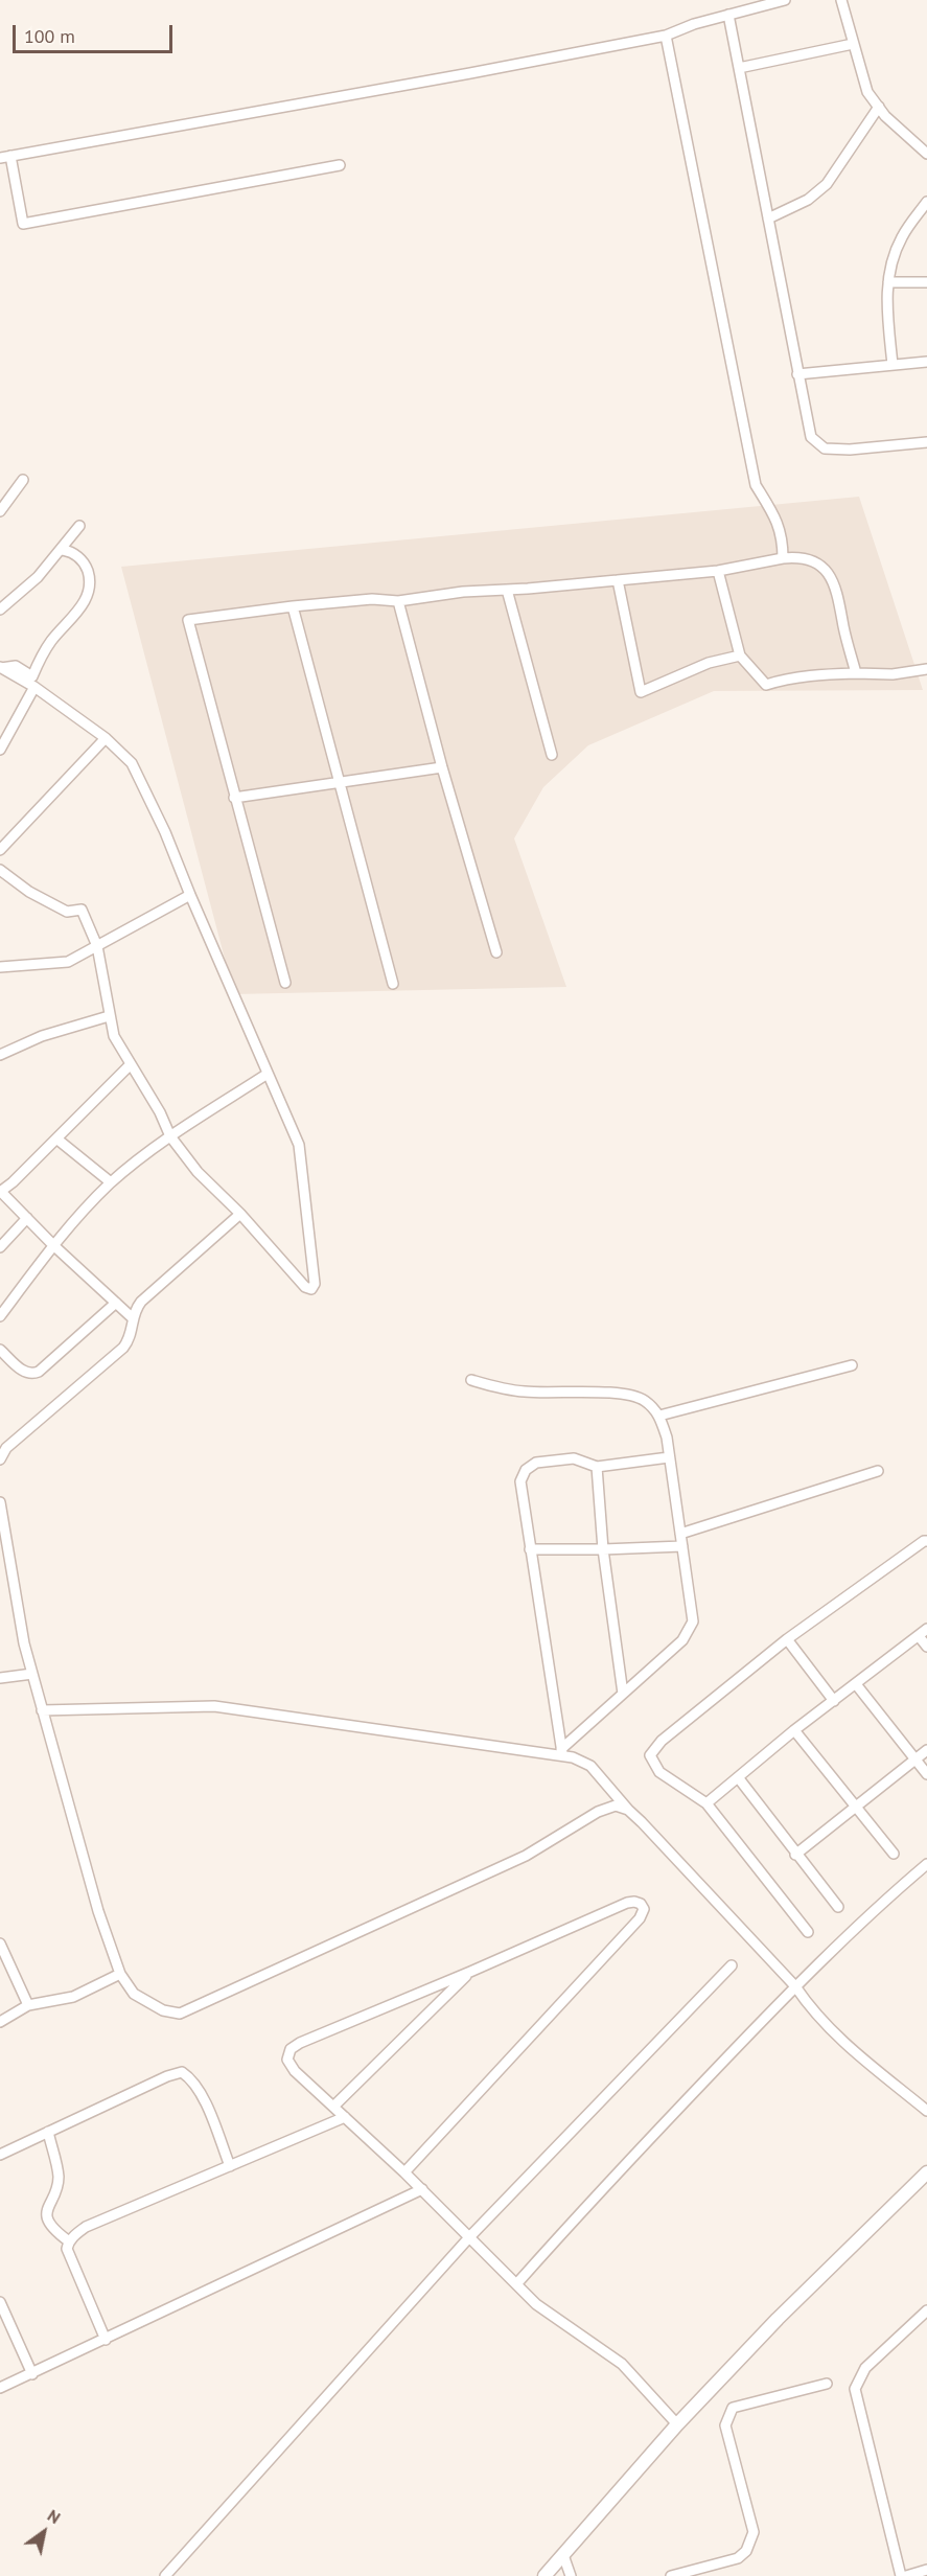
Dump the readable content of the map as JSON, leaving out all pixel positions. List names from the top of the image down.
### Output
{
  "scale_bar": "100 m",
  "north": "top right"
}
